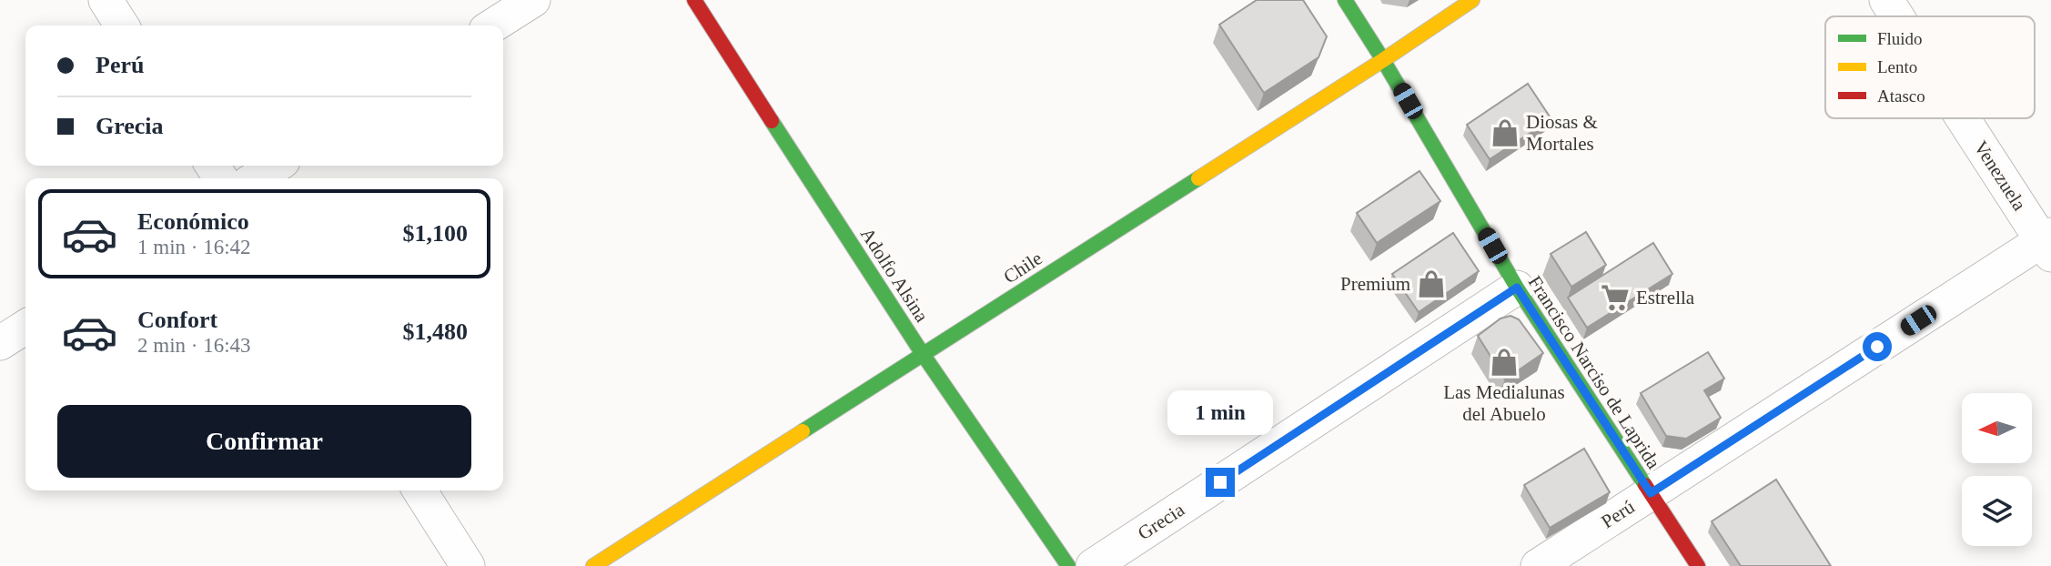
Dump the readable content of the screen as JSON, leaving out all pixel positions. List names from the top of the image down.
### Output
{
  "streets": {
    "street": [
      "Venezuela",
      "Chile",
      "Adolfo Alsina",
      "Francisco Narciso de Laprida",
      "Perú",
      "Grecia"
    ]
  },
  "crossings": [
    ["Venezuela", "Perú"],
    ["Chile", "Adolfo Alsina"],
    ["Chile", "Francisco Narciso de Laprida"],
    ["Francisco Narciso de Laprida", "Perú"],
    ["Francisco Narciso de Laprida", "Grecia"]
  ],
  "places": {
    "shop": ["Diosas & Mortales", "Premium", "Las Medialunas del Abuelo"],
    "supermarket": ["Estrella"]
  },
  "legend": ["Fluido", "Lento", "Atasco"],
  "north": "left",
  "page": {
    "banner": ["Perú", "Grecia"],
    "list": [
      {
        "name": "Económico",
        "note": "1 min · 16:42",
        "value": "$1,100"
      },
      {
        "name": "Confort",
        "note": "2 min · 16:43",
        "value": "$1,480"
      }
    ],
    "bubble": "1 min",
    "buttons": "Confirmar"
  }
}
